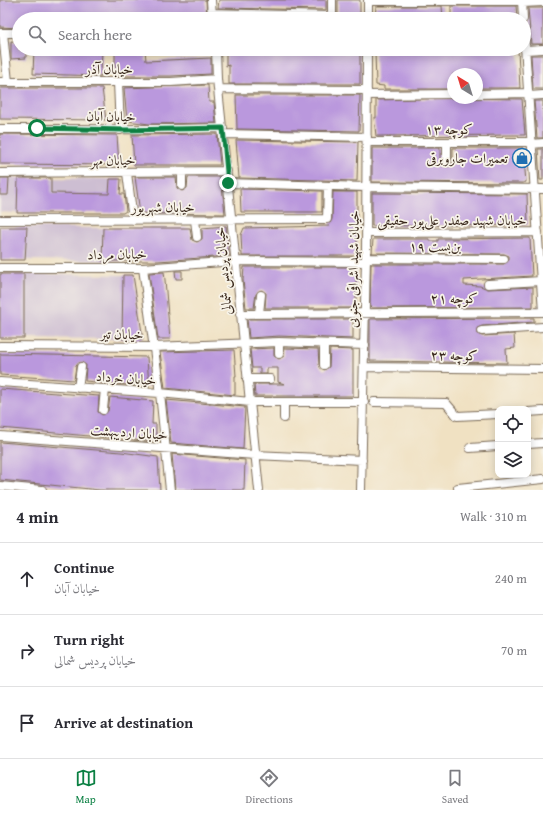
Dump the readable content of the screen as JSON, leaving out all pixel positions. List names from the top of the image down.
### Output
{
  "streets": {
    "street": [
      "خیابان آذر",
      "خیابان آبان",
      "کوچه ۱۳",
      "خیابان مهر",
      "خیابان شهریور",
      "خیابان شهید صفدر علی‌پور حقیقی",
      "بن‌بست ۱۹",
      "خیابان مرداد",
      "خیابان شهید اشراقی جنوبی",
      "خیابان پردیس شمالی",
      "کوچه ۲۱",
      "خیابان تیر",
      "کوچه ۲۳",
      "خیابان خرداد",
      "خیابان اردیبهشت"
    ]
  },
  "crossings": [
    ["خیابان آذر", "خیابان پردیس شمالی"],
    ["خیابان آبان", "کوچه ۱۳"],
    ["خیابان آبان", "خیابان پردیس شمالی"],
    ["کوچه ۱۳", "خیابان شهید اشراقی جنوبی"],
    ["خیابان مهر", "خیابان پردیس شمالی"],
    ["خیابان شهریور", "خیابان پردیس شمالی"],
    ["خیابان شهید صفدر علی‌پور حقیقی", "خیابان شهید اشراقی جنوبی"],
    ["بن‌بست ۱۹", "خیابان مرداد"],
    ["بن‌بست ۱۹", "خیابان شهید اشراقی جنوبی"],
    ["خیابان مرداد", "خیابان پردیس شمالی"],
    ["خیابان شهید اشراقی جنوبی", "کوچه ۲۱"],
    ["خیابان شهید اشراقی جنوبی", "خیابان تیر"],
    ["خیابان شهید اشراقی جنوبی", "کوچه ۲۳"],
    ["خیابان شهید اشراقی جنوبی", "خیابان خرداد"],
    ["خیابان شهید اشراقی جنوبی", "خیابان اردیبهشت"],
    ["خیابان پردیس شمالی", "کوچه ۲۱"],
    ["خیابان پردیس شمالی", "خیابان تیر"],
    ["خیابان پردیس شمالی", "خیابان خرداد"],
    ["خیابان پردیس شمالی", "خیابان اردیبهشت"]
  ],
  "places": {
    "shop": ["تعمیرات جاروبرقی"]
  },
  "north": "top left",
  "page": {
    "search": "Search here",
    "heading": ["4 min", "Walk · 310 m"],
    "list": [
      ["Continue", "خیابان آبان", "240 m"],
      ["Turn right", "خیابان پردیس شمالی", "70 m"],
      "Arrive at destination"
    ],
    "nav": ["Map", "Directions", "Saved"]
  }
}
